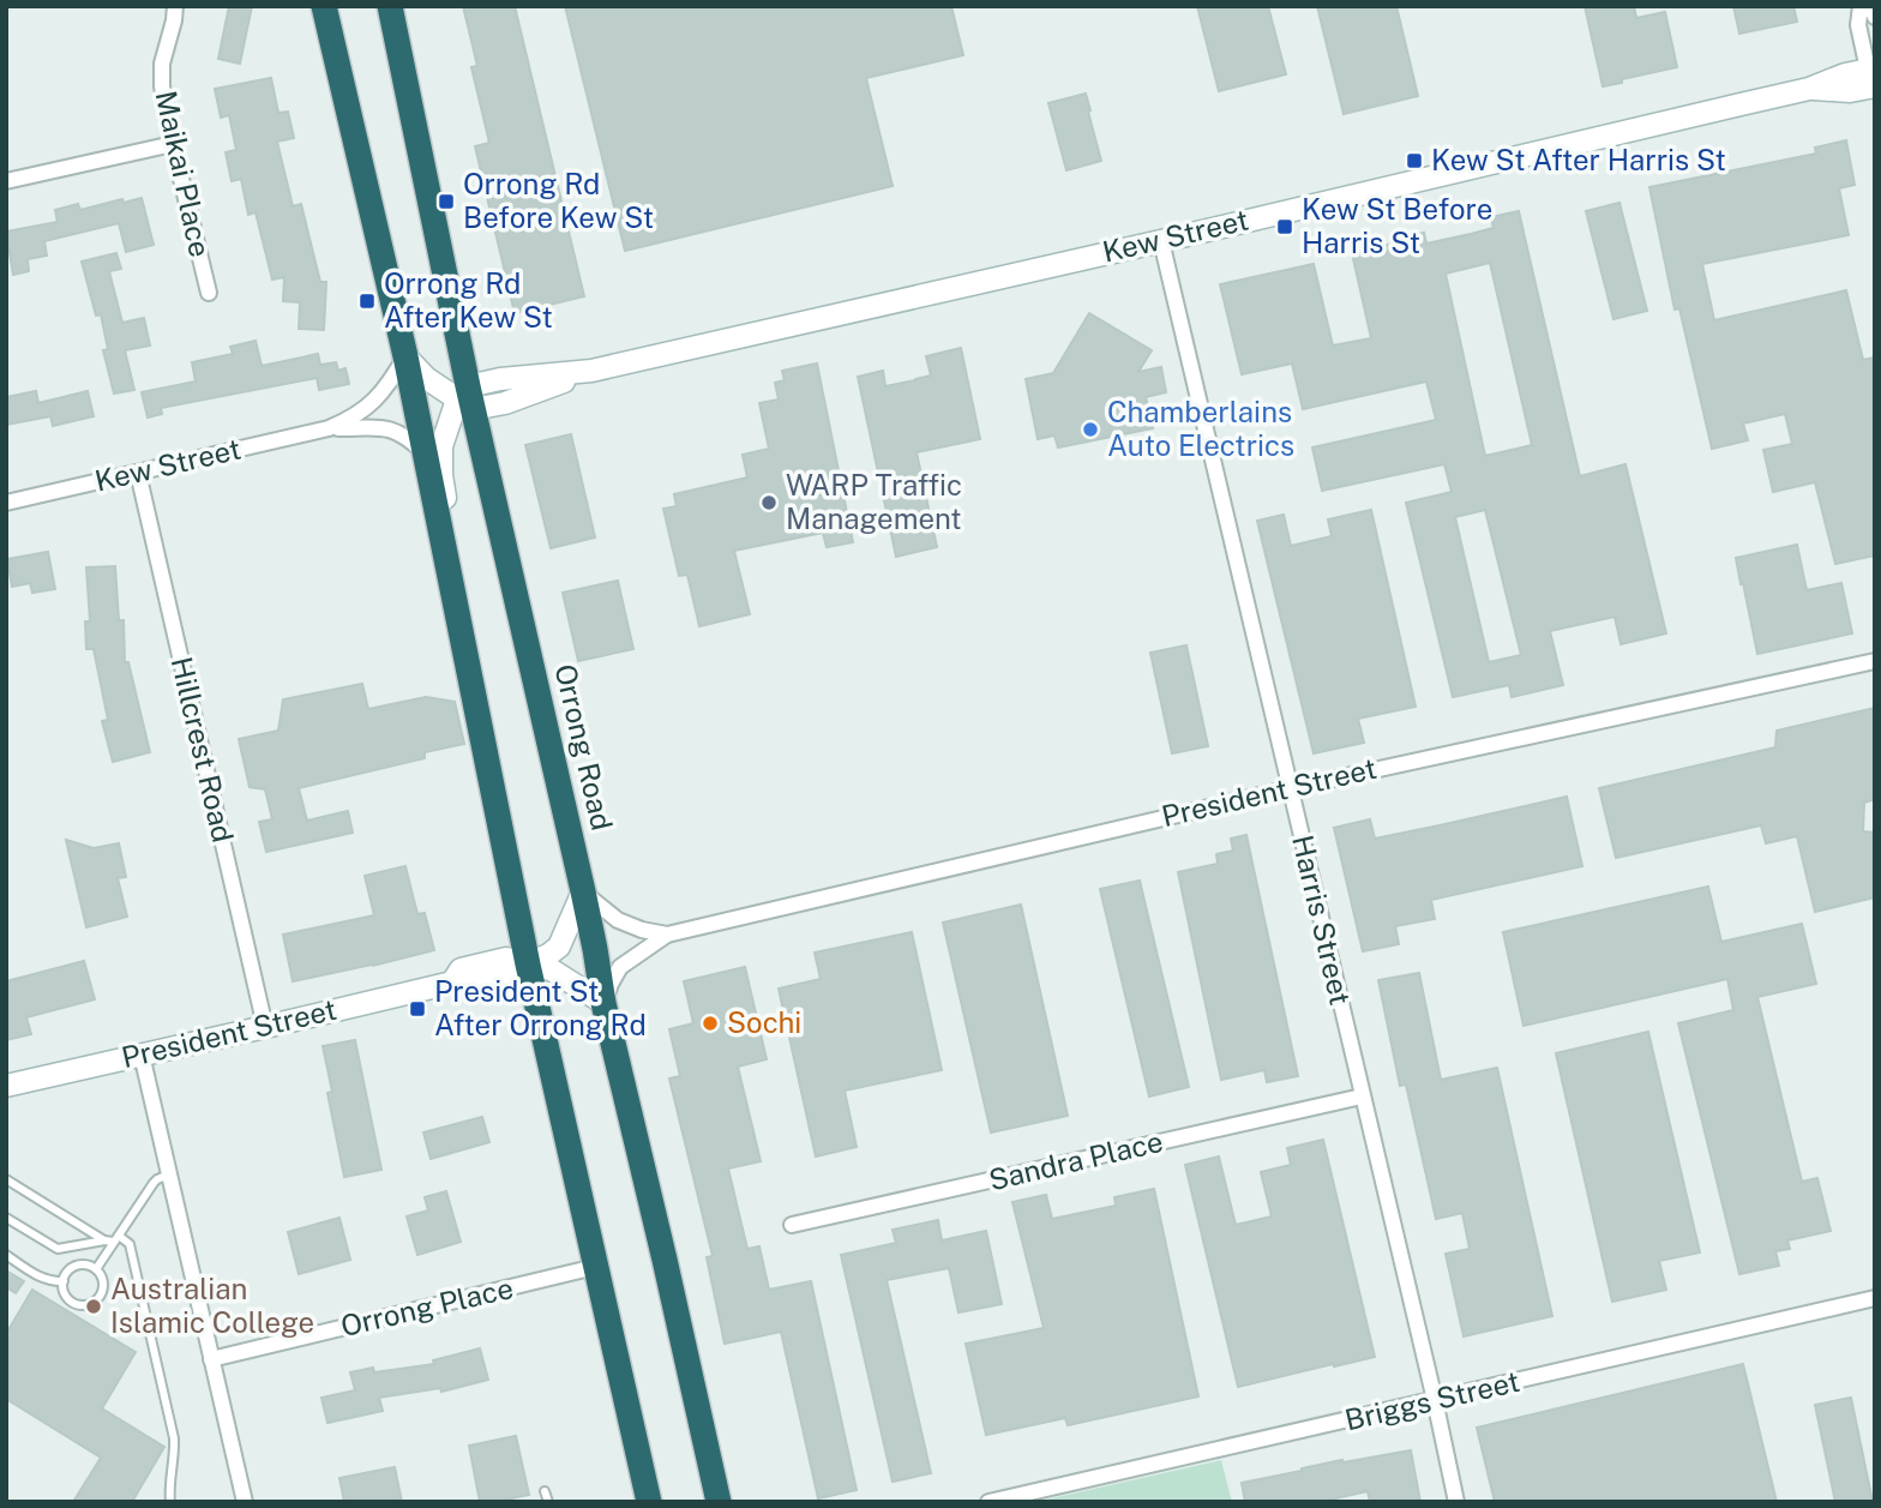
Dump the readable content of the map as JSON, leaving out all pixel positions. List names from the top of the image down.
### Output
{
  "streets": {
    "highway": ["Orrong Road"],
    "street": [
      "Maikai Place",
      "Kew Street",
      "Hillcrest Road",
      "President Street",
      "Harris Street",
      "Sandra Place",
      "Orrong Place",
      "Briggs Street"
    ]
  },
  "crossings": [
    ["Kew Street", "Orrong Road"],
    ["Kew Street", "Hillcrest Road"],
    ["Kew Street", "Harris Street"],
    ["Orrong Road", "President Street"],
    ["Hillcrest Road", "President Street"],
    ["President Street", "Harris Street"],
    ["Harris Street", "Sandra Place"],
    ["Harris Street", "Briggs Street"]
  ],
  "places": {
    "transit": [
      "Kew St After Harris St",
      "Orrong Rd Before Kew St",
      "Kew St Before Harris St",
      "Orrong Rd After Kew St",
      "President St After Orrong Rd"
    ],
    "other": [
      "Chamberlains Auto Electrics",
      "WARP Traffic Management",
      "Sochi",
      "Australian Islamic College"
    ]
  }
}
